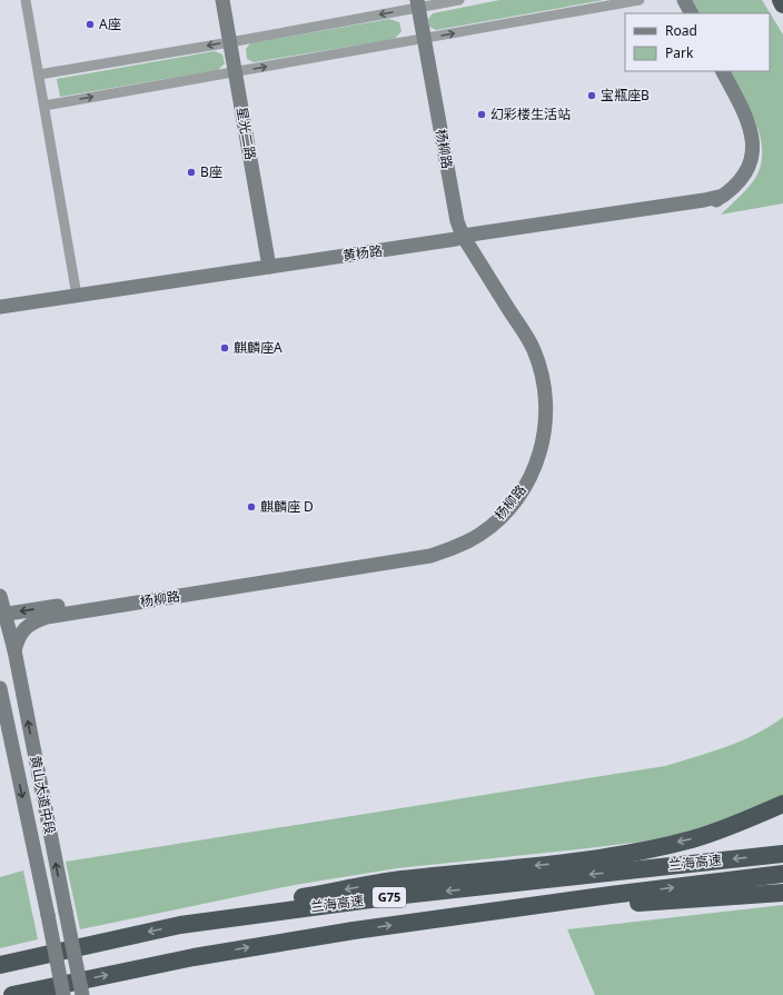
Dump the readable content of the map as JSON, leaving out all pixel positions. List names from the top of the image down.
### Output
{
  "streets": {
    "highway": ["兰海高速", "G75"],
    "street": [
      "星光二路",
      "杨柳路",
      "黄杨路",
      "黄山大道中段"
    ]
  },
  "crossings": [
    ["星光二路", "黄杨路"],
    ["杨柳路", "黄杨路"],
    ["杨柳路", "黄山大道中段"],
    ["兰海高速", "G75"]
  ],
  "places": [
    "A座",
    "宝瓶座B",
    "幻彩楼生活站",
    "B座",
    "麒麟座A",
    "麒麟座 D"
  ],
  "legend": ["Road", "Park"]
}
